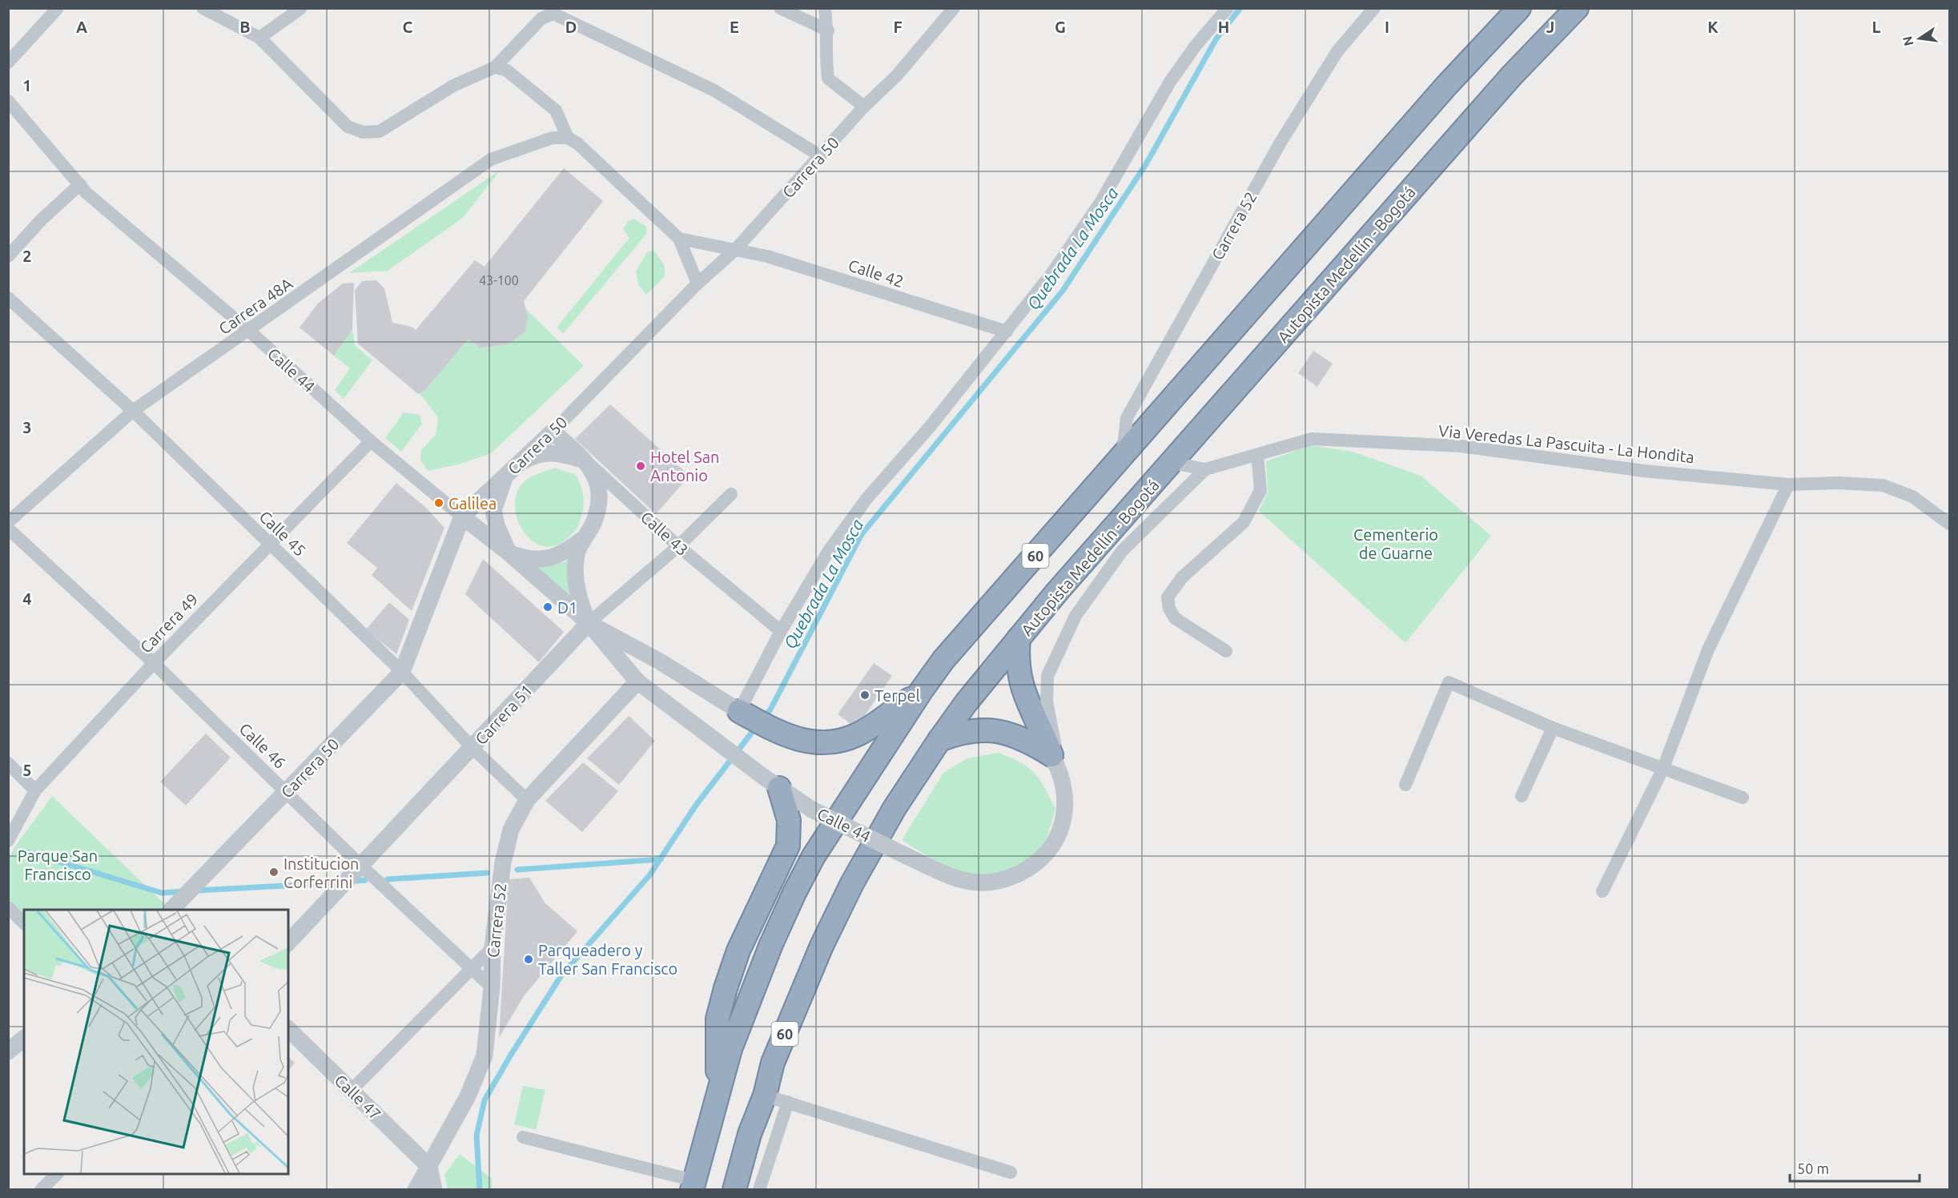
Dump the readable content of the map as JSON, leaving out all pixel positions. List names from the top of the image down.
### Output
{
  "streets": {
    "highway": ["Autopista Medellín - Bogotá", "60"],
    "street": [
      "Carrera 50",
      "Carrera 52",
      "Calle 42",
      "Carrera 48A",
      "Calle 44",
      "Via Veredas La Pascuita - La Hondita",
      "Calle 45",
      "Calle 43",
      "Carrera 49",
      "Carrera 51",
      "Calle 46",
      "Calle 47"
    ]
  },
  "crossings": [
    ["Carrera 50", "Calle 42"],
    ["Carrera 50", "Calle 44"],
    ["Carrera 50", "Calle 45"],
    ["Carrera 50", "Calle 43"],
    ["Carrera 50", "Calle 46"],
    ["Carrera 52", "Calle 44"],
    ["Carrera 52", "Calle 45"],
    ["Carrera 52", "60"],
    ["Carrera 52", "Calle 46"],
    ["Carrera 52", "Calle 47"],
    ["Autopista Medellín - Bogotá", "Via Veredas La Pascuita - La Hondita"],
    ["Carrera 48A", "Calle 44"],
    ["Carrera 48A", "Calle 45"],
    ["Calle 44", "Calle 43"],
    ["Calle 44", "Carrera 49"],
    ["Calle 44", "Carrera 51"],
    ["Calle 45", "Carrera 49"],
    ["Calle 45", "Carrera 51"],
    ["Calle 43", "Carrera 51"],
    ["Carrera 49", "Calle 46"],
    ["Carrera 51", "Calle 46"]
  ],
  "water": ["Quebrada La Mosca"],
  "parks": ["Cementerio de Guarne", "Parque San Francisco"],
  "places": [
    "Hotel San Antonio",
    "Galilea",
    "D1",
    "Terpel",
    "Institucion Corferrini",
    "Parqueadero y Taller San Francisco"
  ],
  "house_numbers": ["43-100"],
  "scale_bar": "50 m",
  "north": "left",
  "grid": {
    "columns": [
      "A",
      "B",
      "C",
      "D",
      "E",
      "F",
      "G",
      "H",
      "I",
      "J",
      "K",
      "L"
    ],
    "rows": [
      "1",
      "2",
      "3",
      "4",
      "5"
    ]
  }
}
